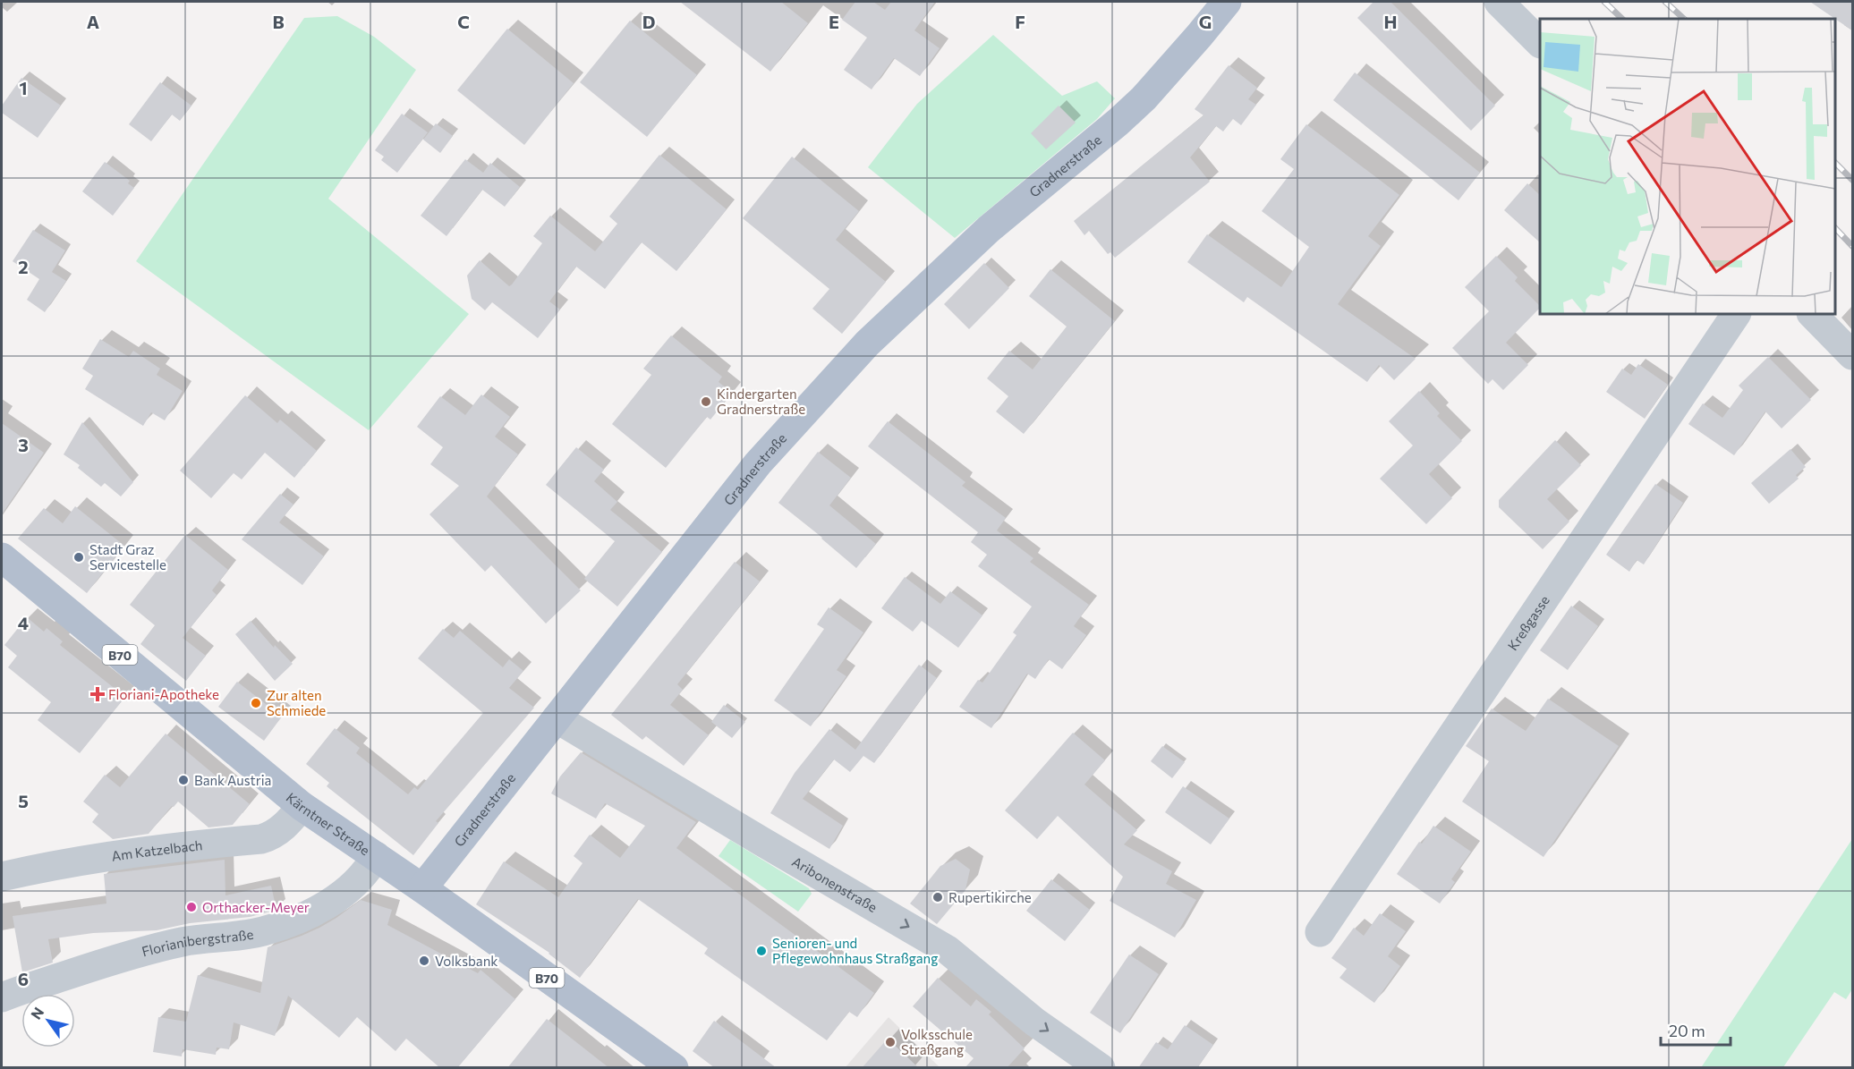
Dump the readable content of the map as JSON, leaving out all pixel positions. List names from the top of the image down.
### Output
{
  "streets": {
    "main road": ["Gradnerstraße", "B70", "Kärntner Straße"],
    "street": [
      "Kreßgasse",
      "Am Katzelbach",
      "Aribonenstraße",
      "Florianibergstraße"
    ]
  },
  "crossings": [
    ["Gradnerstraße", "Kärntner Straße"],
    ["Gradnerstraße", "Aribonenstraße"],
    ["Kärntner Straße", "Am Katzelbach"],
    ["Kärntner Straße", "Florianibergstraße"]
  ],
  "one_way": ["Aribonenstraße"],
  "places": {
    "other": [
      "Kindergarten Gradnerstraße",
      "Stadt Graz Servicestelle",
      "Zur alten Schmiede",
      "Bank Austria",
      "Rupertikirche",
      "Orthacker-Meyer",
      "Senioren- und Pflegewohnhaus Straßgang",
      "Volksbank",
      "Volksschule Straßgang"
    ],
    "health": ["Floriani-Apotheke"]
  },
  "scale_bar": "20 m",
  "north": "top left",
  "grid": {
    "columns": [
      "A",
      "B",
      "C",
      "D",
      "E",
      "F",
      "G",
      "H"
    ],
    "rows": [
      "1",
      "2",
      "3",
      "4",
      "5",
      "6"
    ]
  }
}
